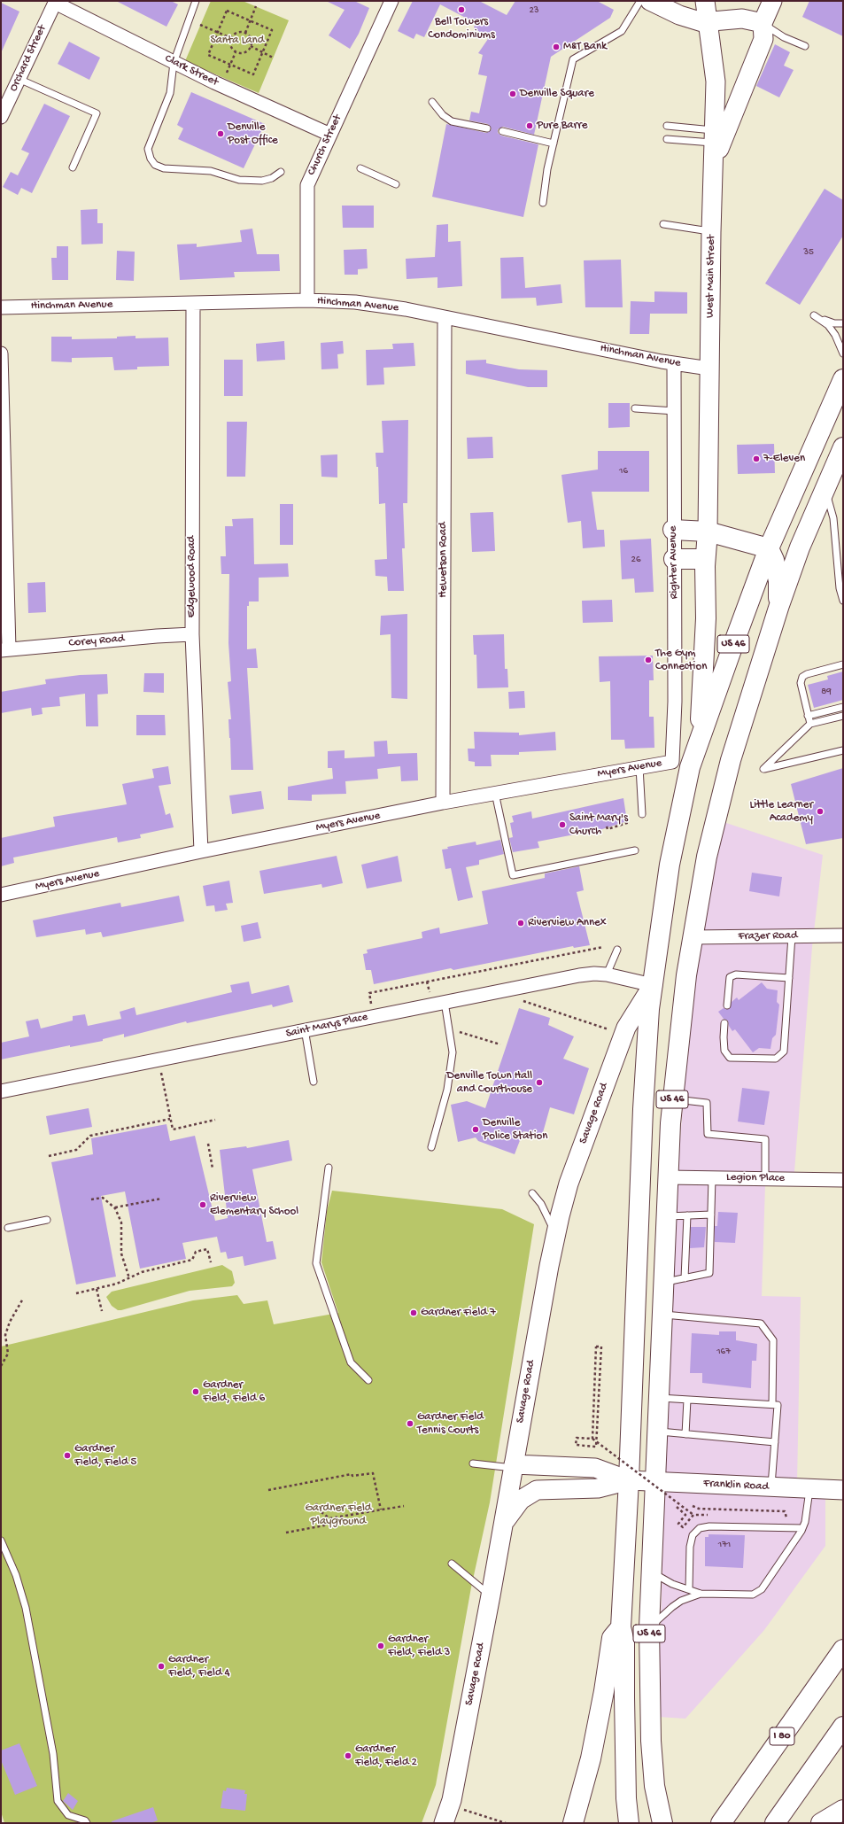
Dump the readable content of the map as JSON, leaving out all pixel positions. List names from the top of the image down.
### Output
{
  "streets": {
    "main road": ["US 46", "I 80"],
    "street": [
      "Orchard Street",
      "Clark Street",
      "Church Street",
      "West Main Street",
      "Hinchman Avenue",
      "Hewetson Road",
      "Righter Avenue",
      "Edgewood Road",
      "Corey Road",
      "Myers Avenue",
      "Frazer Road",
      "Saint Marys Place",
      "Savage Road",
      "Legion Place",
      "Franklin Road"
    ]
  },
  "crossings": [
    ["Orchard Street", "Clark Street"],
    ["Clark Street", "Church Street"],
    ["Church Street", "Hinchman Avenue"],
    ["West Main Street", "Hinchman Avenue"],
    ["Hinchman Avenue", "Hewetson Road"],
    ["Hinchman Avenue", "Righter Avenue"],
    ["Hinchman Avenue", "Edgewood Road"],
    ["Hewetson Road", "Myers Avenue"],
    ["Righter Avenue", "Myers Avenue"],
    ["Edgewood Road", "Corey Road"],
    ["Edgewood Road", "Myers Avenue"],
    ["US 46", "Myers Avenue"],
    ["US 46", "Frazer Road"],
    ["US 46", "Saint Marys Place"],
    ["US 46", "Savage Road"],
    ["US 46", "Legion Place"],
    ["US 46", "Franklin Road"],
    ["Saint Marys Place", "Savage Road"],
    ["Savage Road", "Franklin Road"]
  ],
  "parks": ["Santa Land", "Gardner Field Playground"],
  "places": [
    "Bell Towers Condominiums",
    "M&T Bank",
    "Denville Square",
    "Pure Barre",
    "Denville Post Office",
    "7-Eleven",
    "The Gym Connection",
    "Little Learner Academy",
    "Saint Mary's Church",
    "Riverview Annex",
    "Denville Town Hall and Courthouse",
    "Denville Police Station",
    "Riverview Elementary School",
    "Gardner Field 7",
    "Gardner Field, Field 6",
    "Gardner Field Tennis Courts",
    "Gardner Field, Field 5",
    "Gardner Field, Field 3",
    "Gardner Field, Field 4",
    "Gardner Field, Field 2"
  ],
  "house_numbers": [
    "23",
    "35",
    "16",
    "26",
    "89",
    "167",
    "171"
  ]
}
